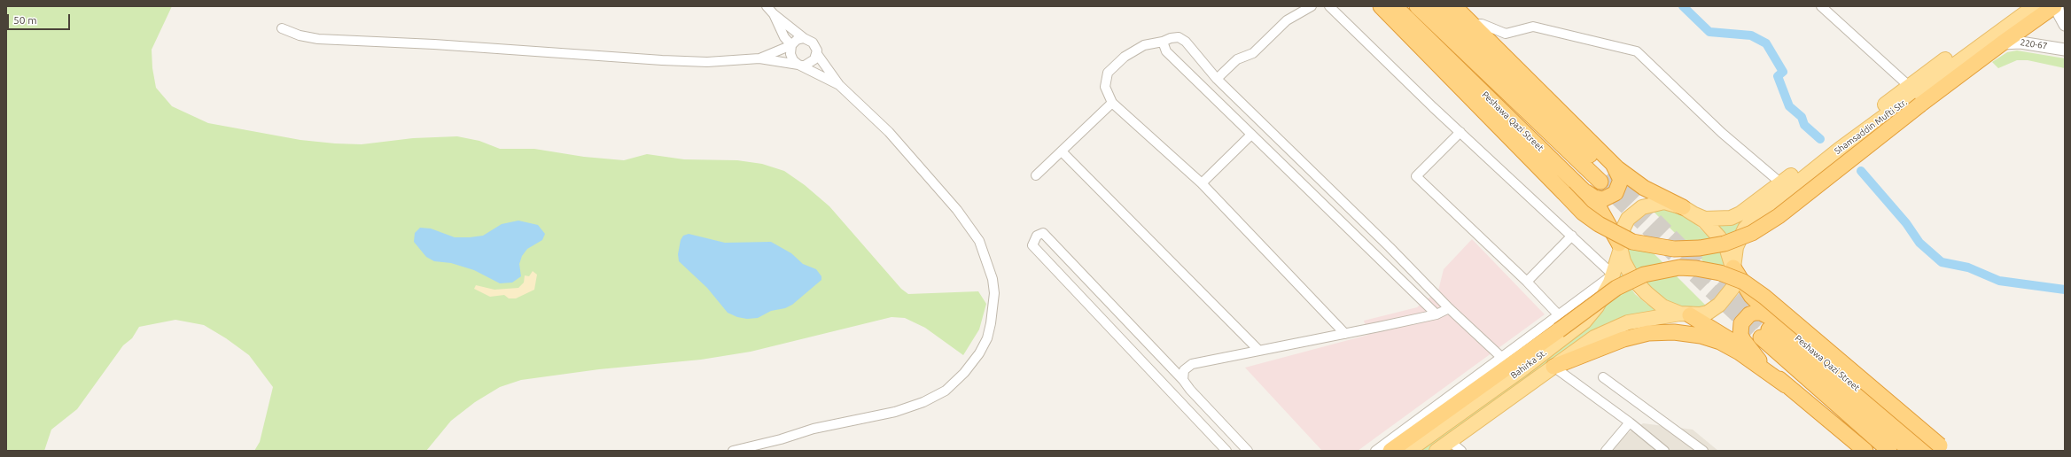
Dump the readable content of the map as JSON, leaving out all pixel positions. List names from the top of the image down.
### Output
{
  "streets": {
    "highway": ["Peshawa Qazi Street"],
    "main road": ["Shamsaddin Mufti Str.", "Bahirka St."],
    "street": ["220-67"]
  },
  "crossings": [
    ["Peshawa Qazi Street", "Shamsaddin Mufti Str."],
    ["Peshawa Qazi Street", "Bahirka St."],
    ["Shamsaddin Mufti Str.", "Bahirka St."]
  ],
  "scale_bar": "50 m"
}
